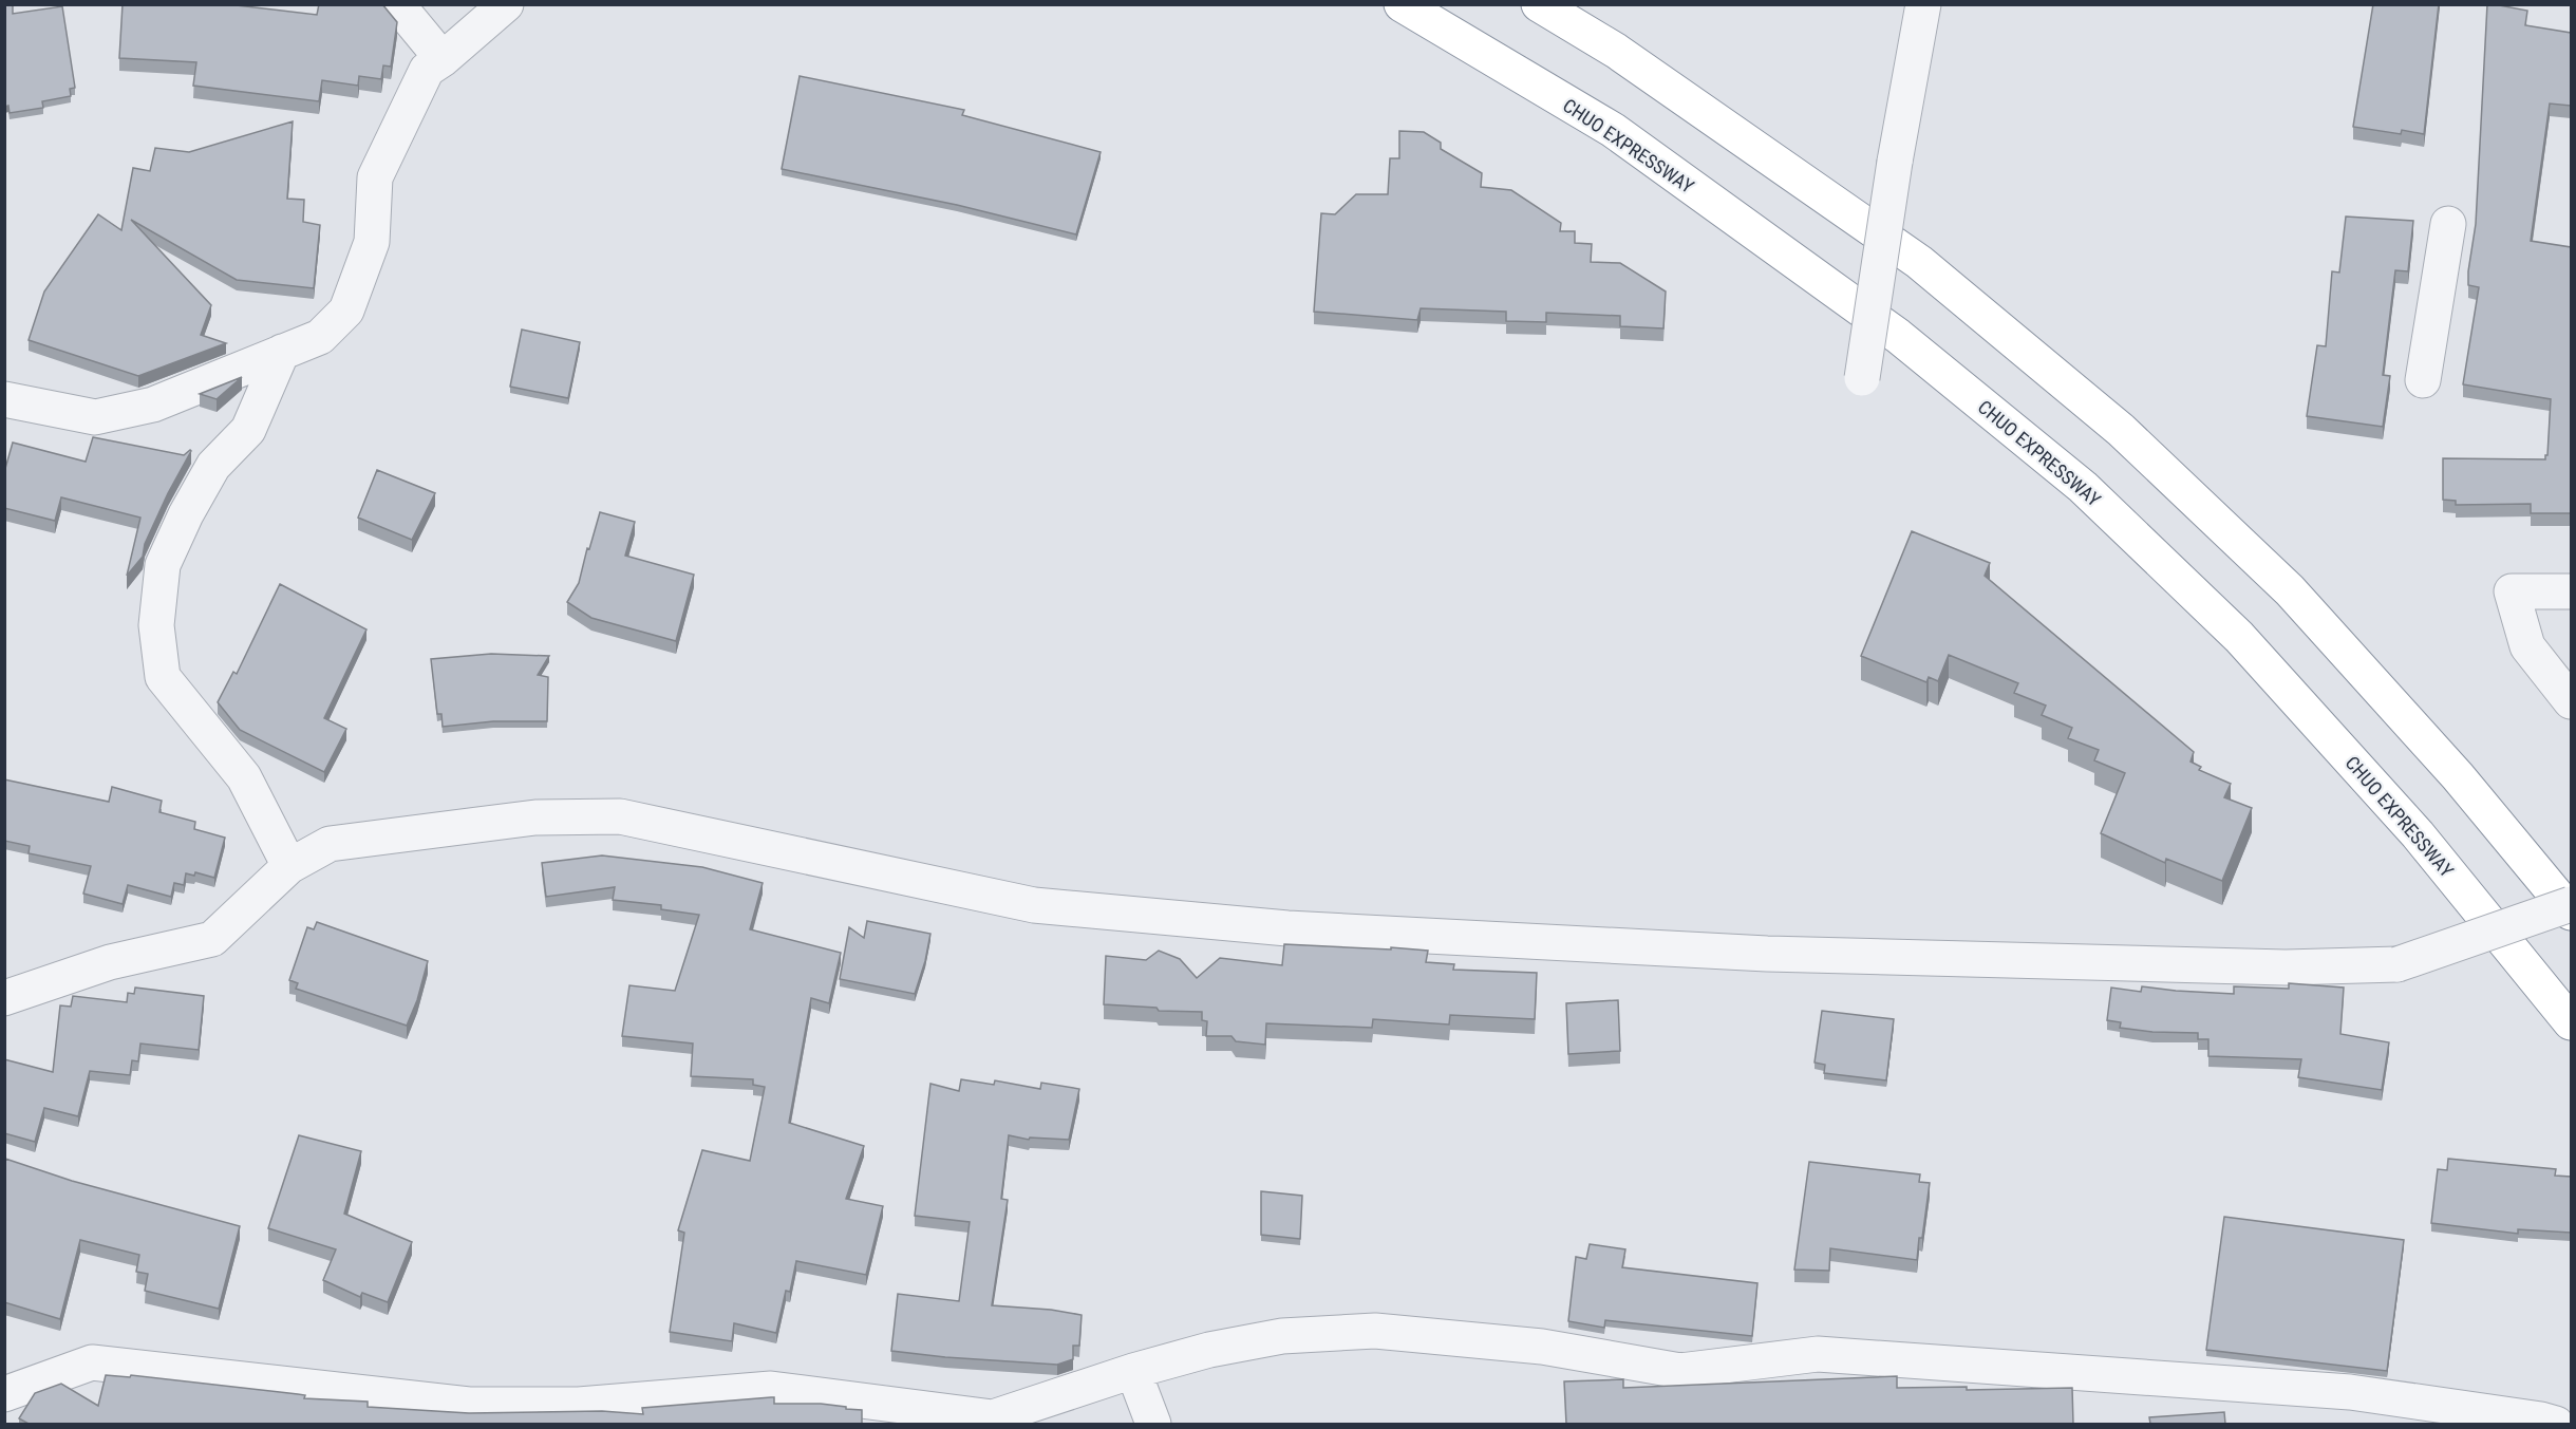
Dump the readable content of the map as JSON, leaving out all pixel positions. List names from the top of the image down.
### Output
{
  "streets": {
    "highway": ["CHUO EXPRESSWAY"]
  }
}
